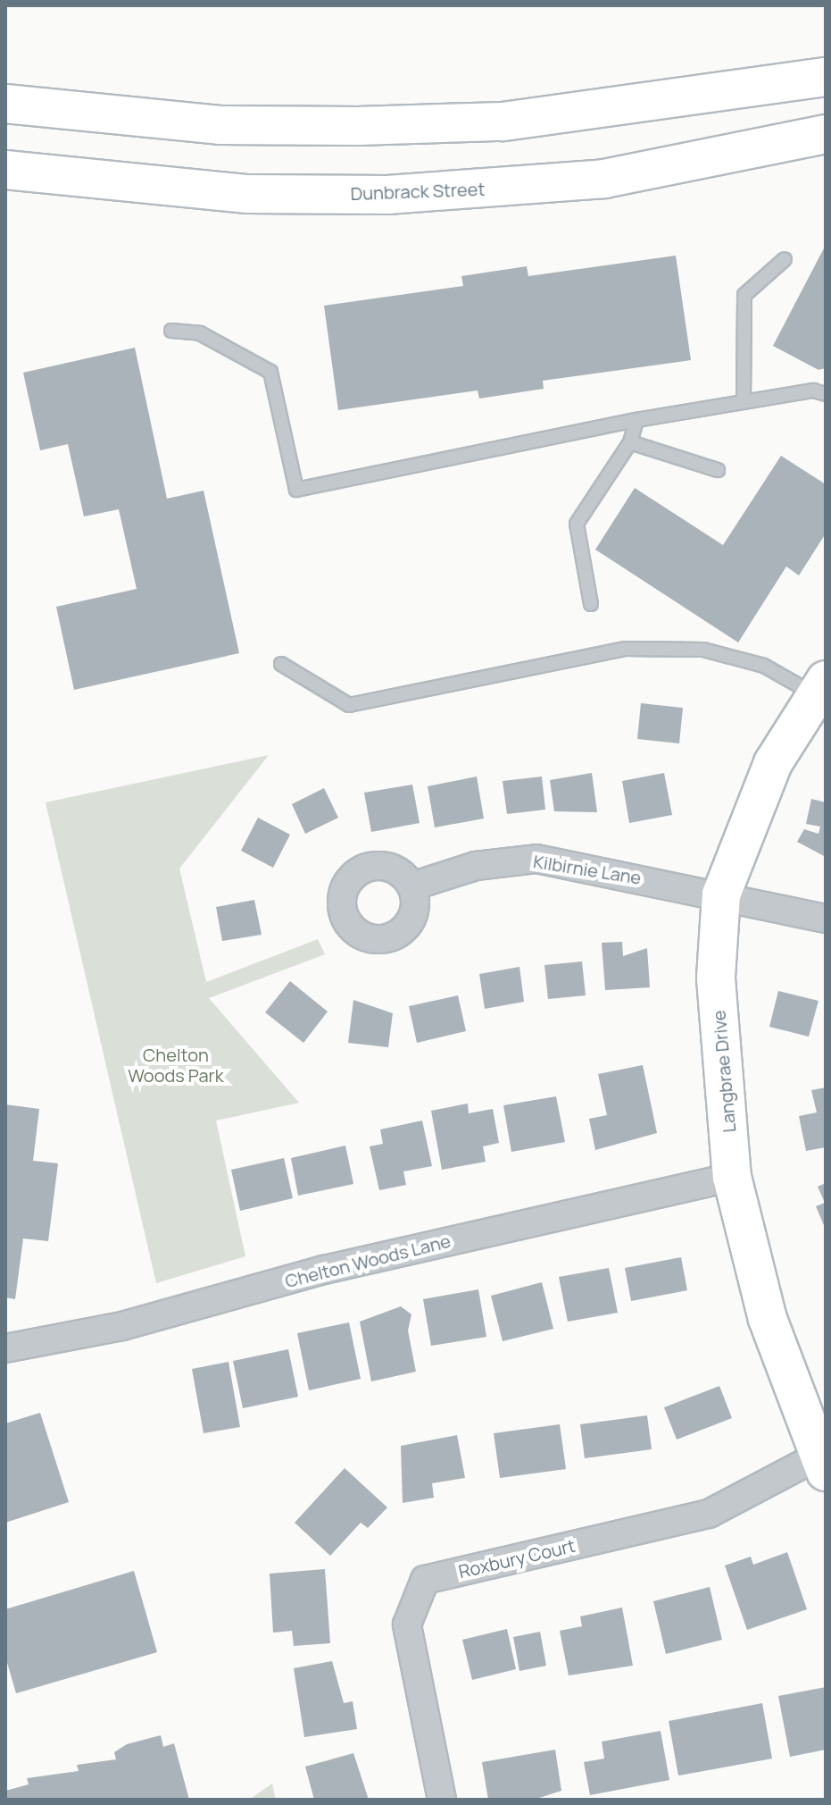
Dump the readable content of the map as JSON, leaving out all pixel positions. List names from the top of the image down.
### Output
{
  "streets": {
    "main road": ["Dunbrack Street", "Langbrae Drive"],
    "street": ["Kilbirnie Lane", "Chelton Woods Lane", "Roxbury Court"]
  },
  "crossings": [
    ["Kilbirnie Lane", "Langbrae Drive"],
    ["Langbrae Drive", "Chelton Woods Lane"],
    ["Langbrae Drive", "Roxbury Court"]
  ],
  "parks": ["Chelton Woods Park"]
}
